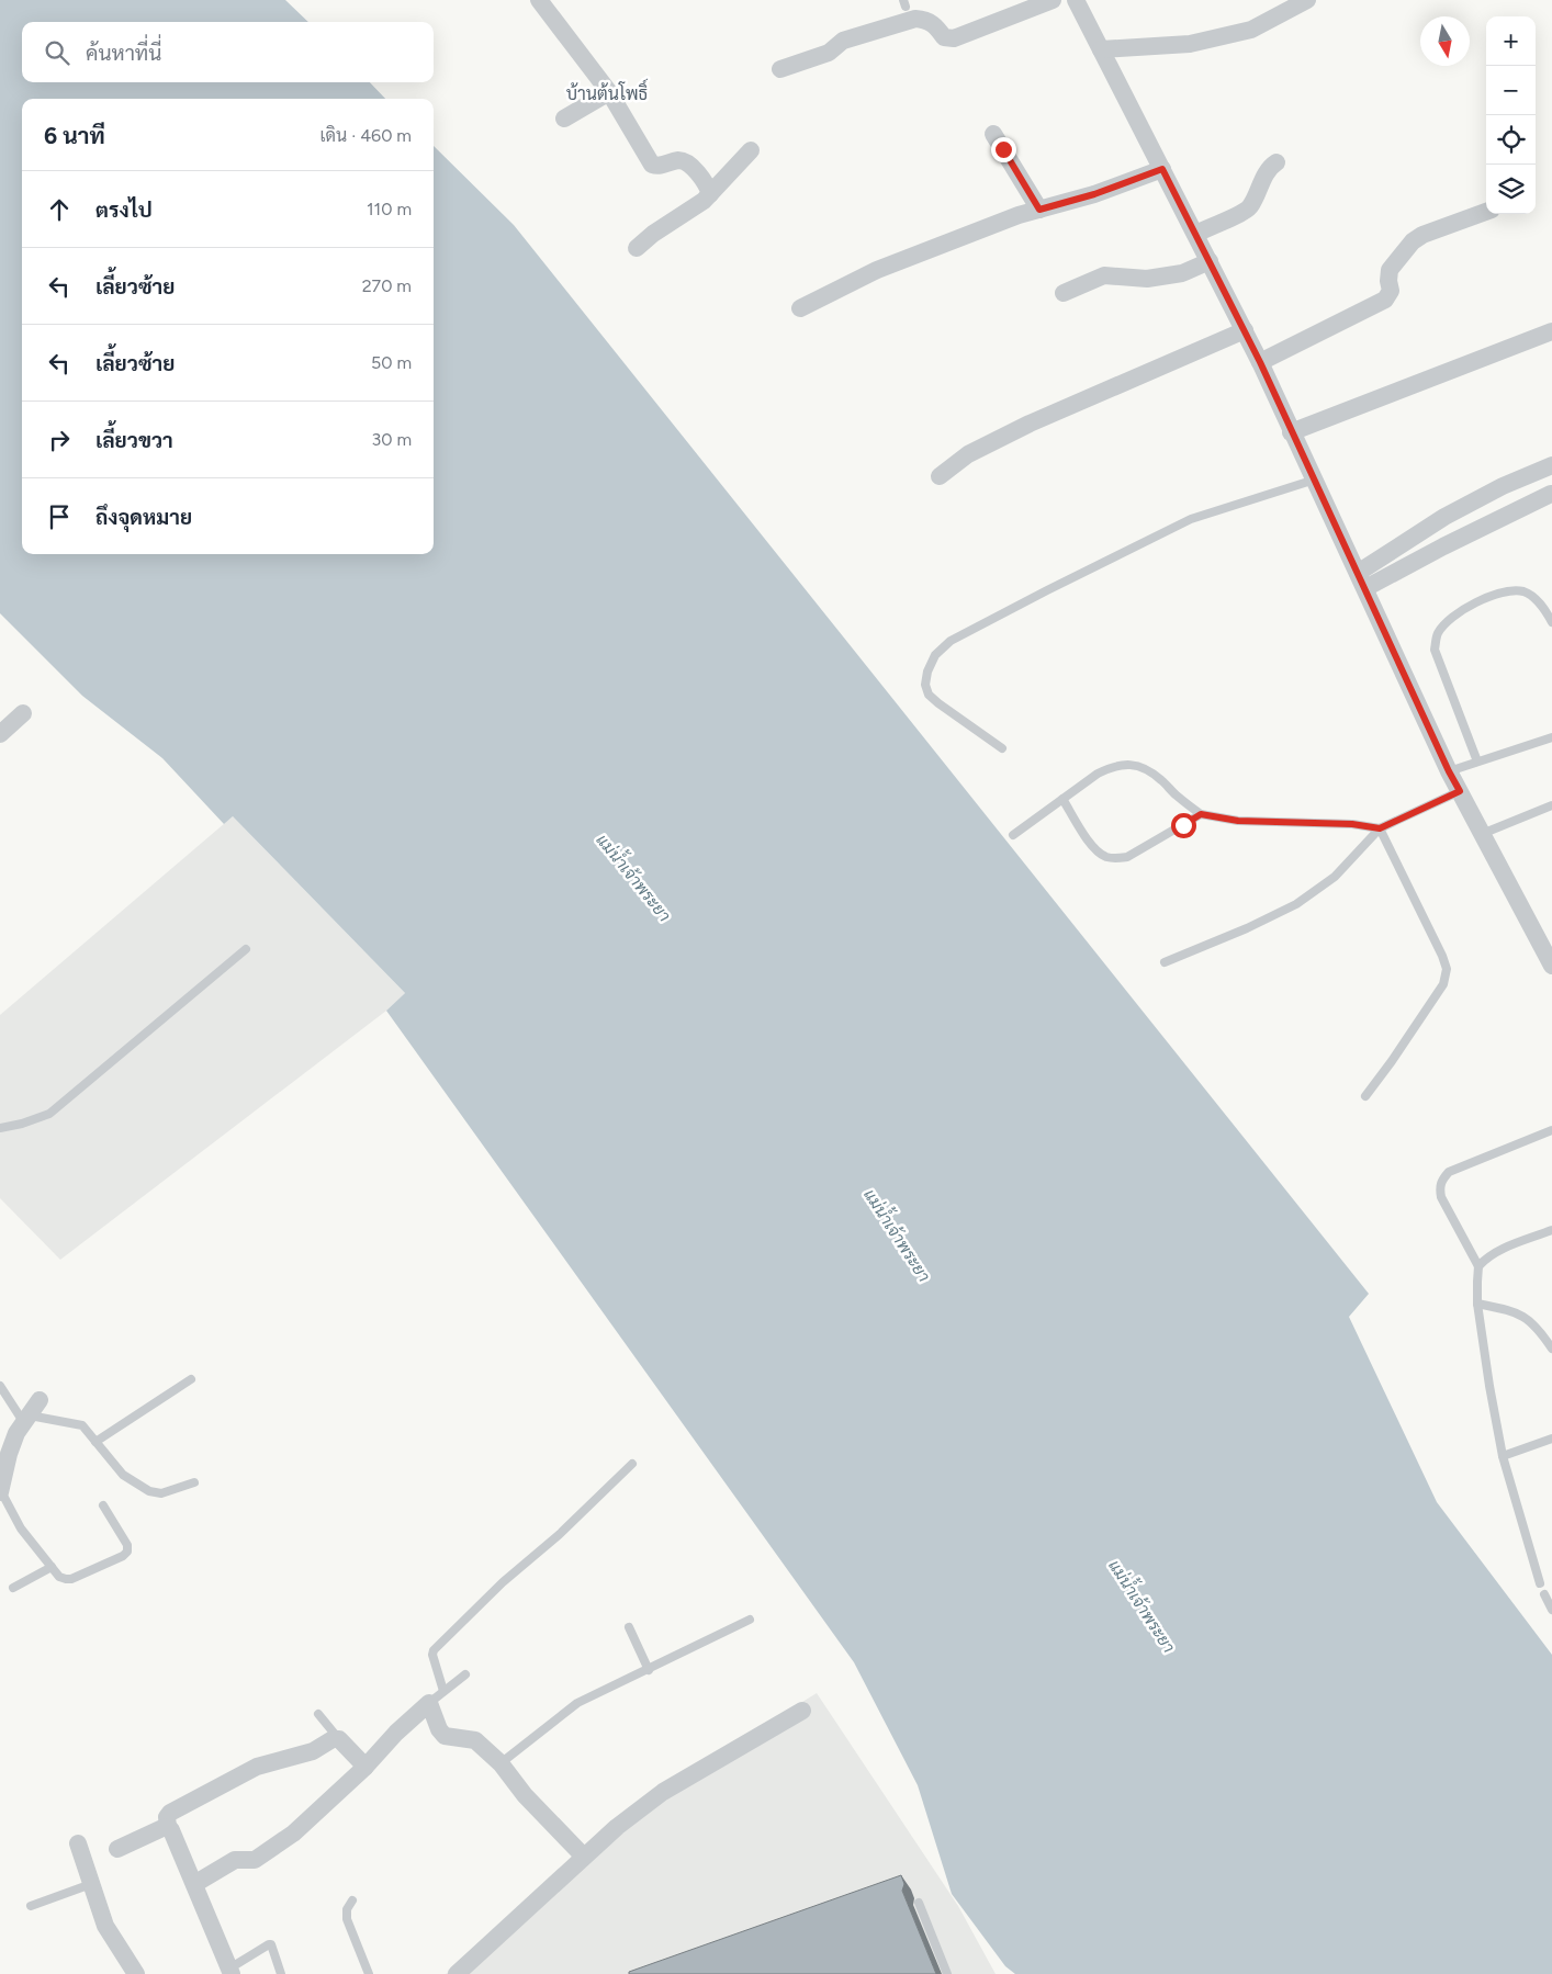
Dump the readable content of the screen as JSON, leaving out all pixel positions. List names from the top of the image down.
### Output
{
  "districts": ["บ้านต้นโพธิ์"],
  "water": ["แม่น้ำเจ้าพระยา"],
  "north": "bottom",
  "page": {
    "map_buttons": ["+", "−"],
    "search": "ค้นหาที่นี่",
    "heading": ["6 นาที", "เดิน · 460 m"],
    "list": [
      ["ตรงไป", "110 m"],
      ["เลี้ยวซ้าย", "270 m"],
      ["เลี้ยวซ้าย", "50 m"],
      ["เลี้ยวขวา", "30 m"],
      "ถึงจุดหมาย"
    ]
  }
}
